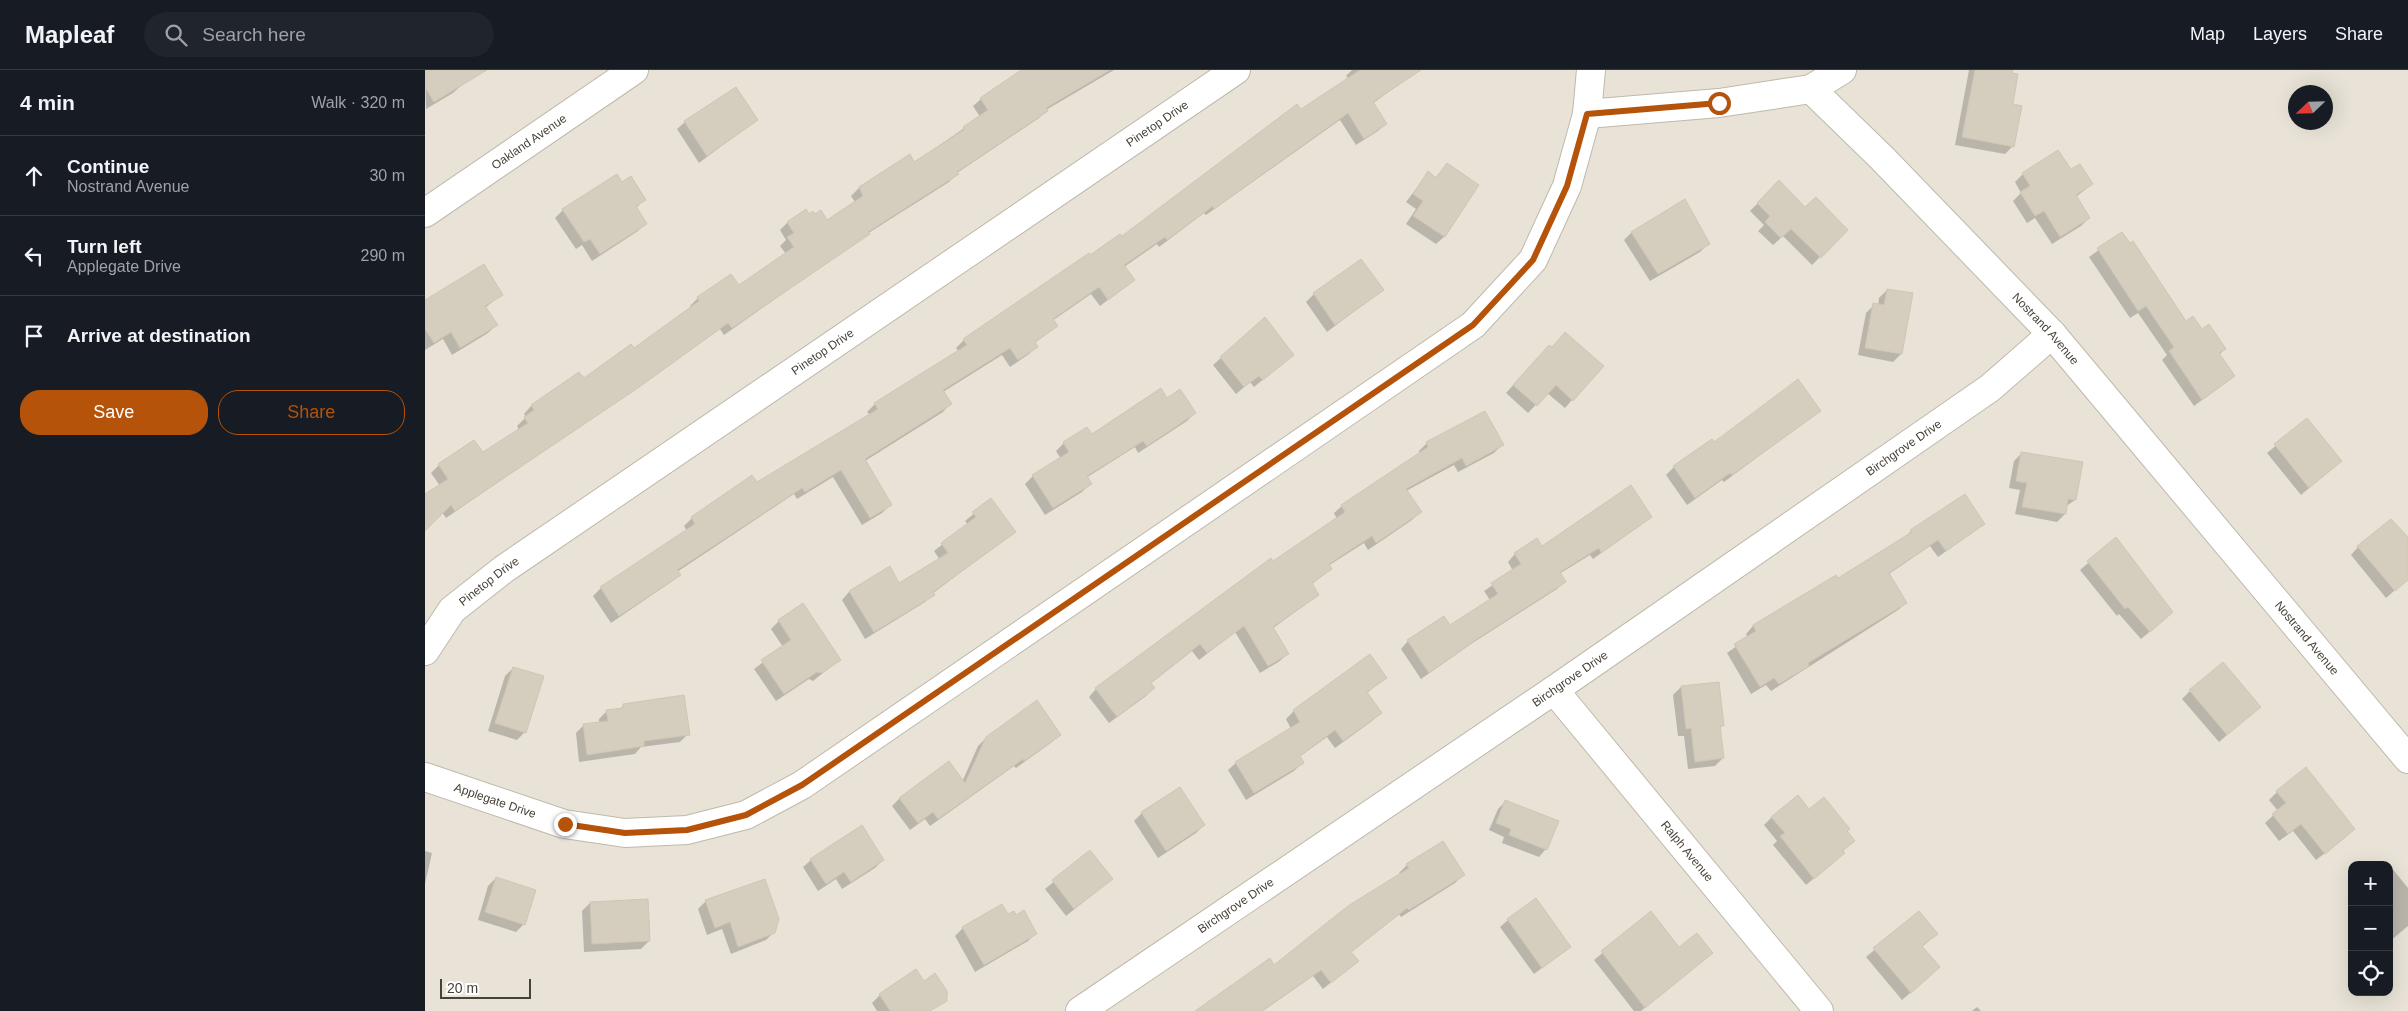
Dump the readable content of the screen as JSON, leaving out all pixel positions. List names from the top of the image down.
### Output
{
  "streets": {
    "street": [
      "Pinetop Drive",
      "Oakland Avenue",
      "Nostrand Avenue",
      "Birchgrove Drive",
      "Applegate Drive",
      "Ralph Avenue"
    ]
  },
  "crossings": [
    ["Nostrand Avenue", "Birchgrove Drive"],
    ["Birchgrove Drive", "Ralph Avenue"]
  ],
  "scale_bar": "20 m",
  "north": "bottom left",
  "page": {
    "header": "Mapleaf",
    "search": "Search here",
    "nav": ["Map", "Layers", "Share"],
    "heading": ["4 min", "Walk · 320 m"],
    "list": [
      ["Continue", "Nostrand Avenue", "30 m"],
      ["Turn left", "Applegate Drive", "290 m"],
      "Arrive at destination"
    ],
    "buttons": ["Save", "Share"],
    "map_buttons": ["+", "−"],
    "scale": "20 m"
  }
}
